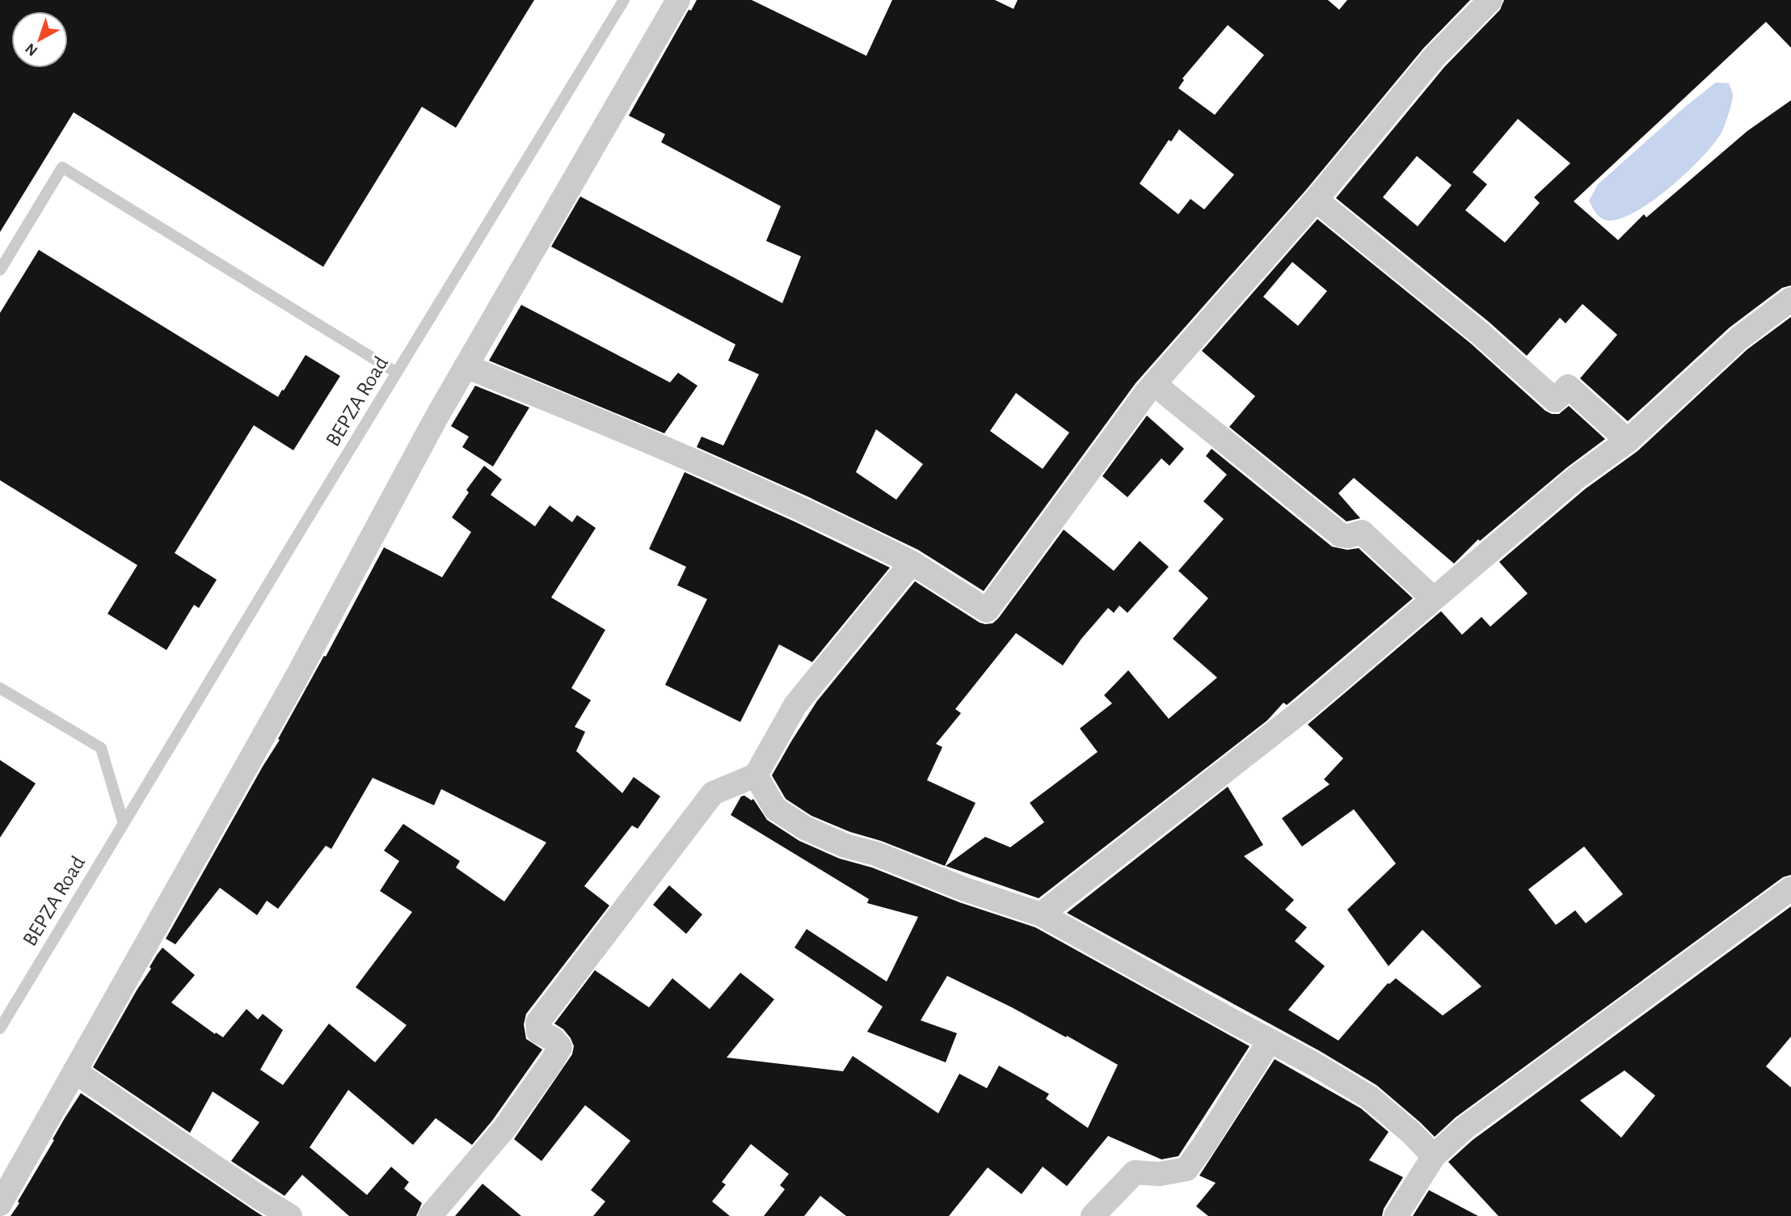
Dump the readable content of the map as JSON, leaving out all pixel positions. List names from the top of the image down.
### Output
{
  "streets": {
    "lane": ["BEPZA Road"]
  },
  "north": "bottom left"
}
